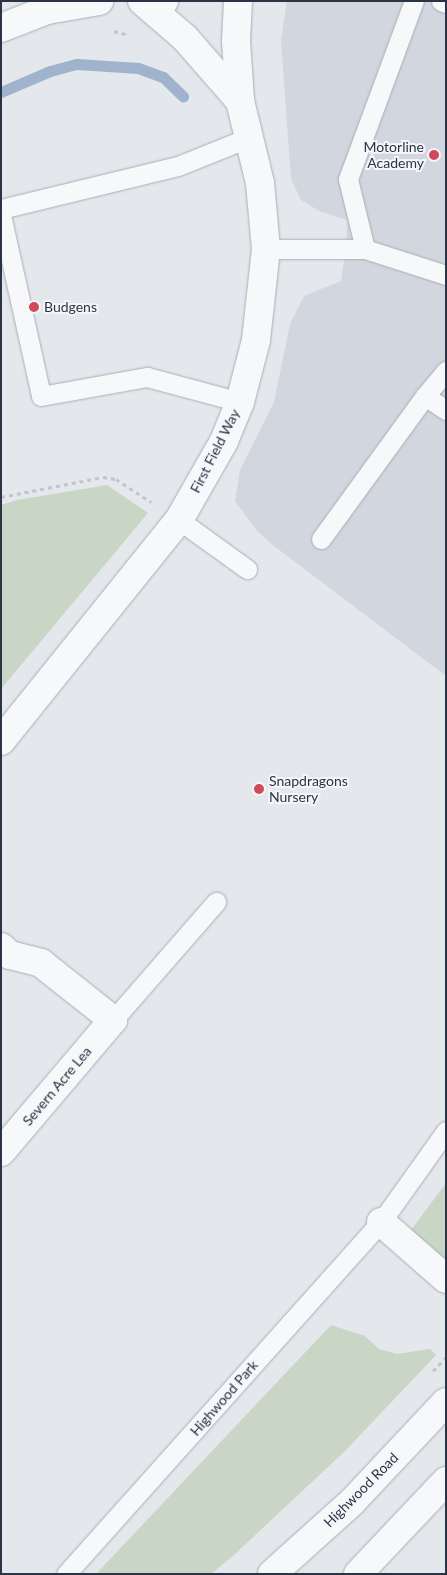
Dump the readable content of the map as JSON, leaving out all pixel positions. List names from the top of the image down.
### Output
{
  "streets": {
    "street": ["First Field Way", "Severn Acre Lea", "Highwood Road"],
    "lane": ["Highwood Park"]
  },
  "places": ["Motorline Academy", "Budgens", "Snapdragons Nursery"]
}
